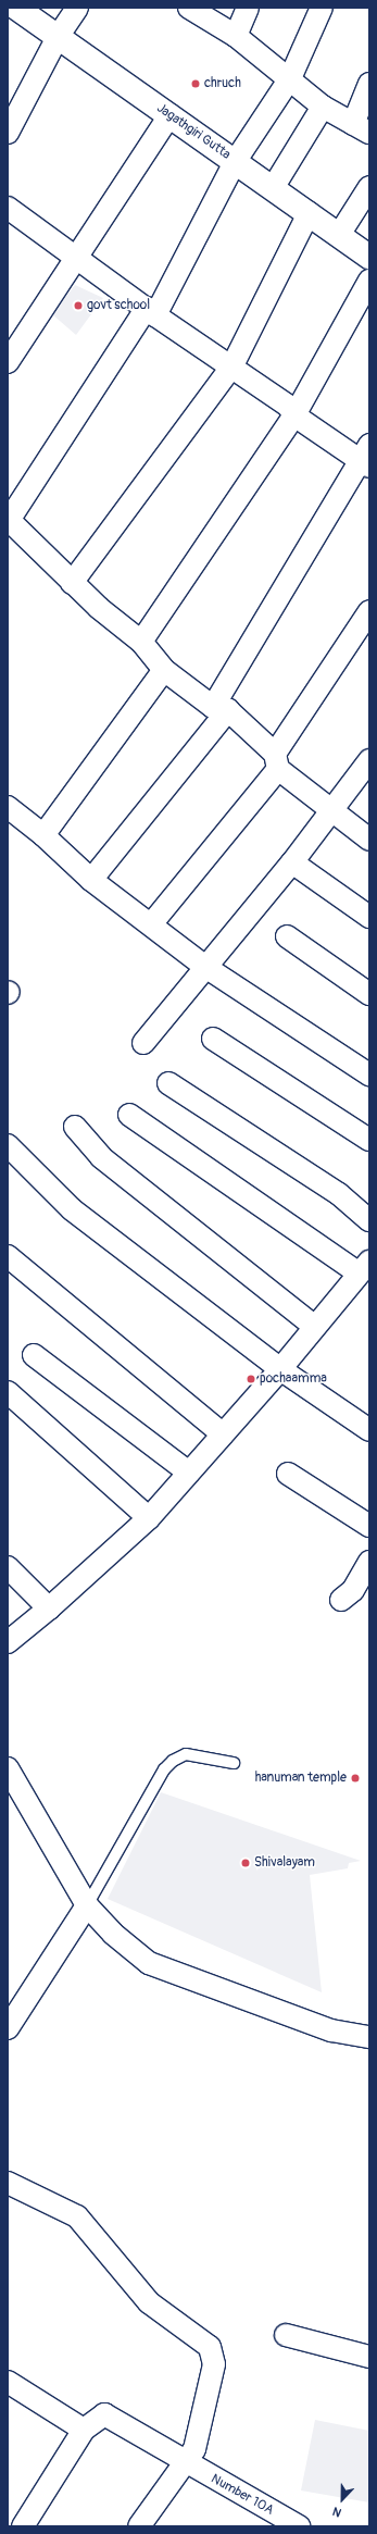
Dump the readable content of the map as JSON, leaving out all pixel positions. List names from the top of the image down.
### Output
{
  "streets": {
    "street": ["Jagathgiri Gutta", "Number 10A"]
  },
  "places": [
    "chruch",
    "govt school",
    "pochaamma",
    "hanuman temple",
    "Shivalayam"
  ],
  "north": "bottom"
}
